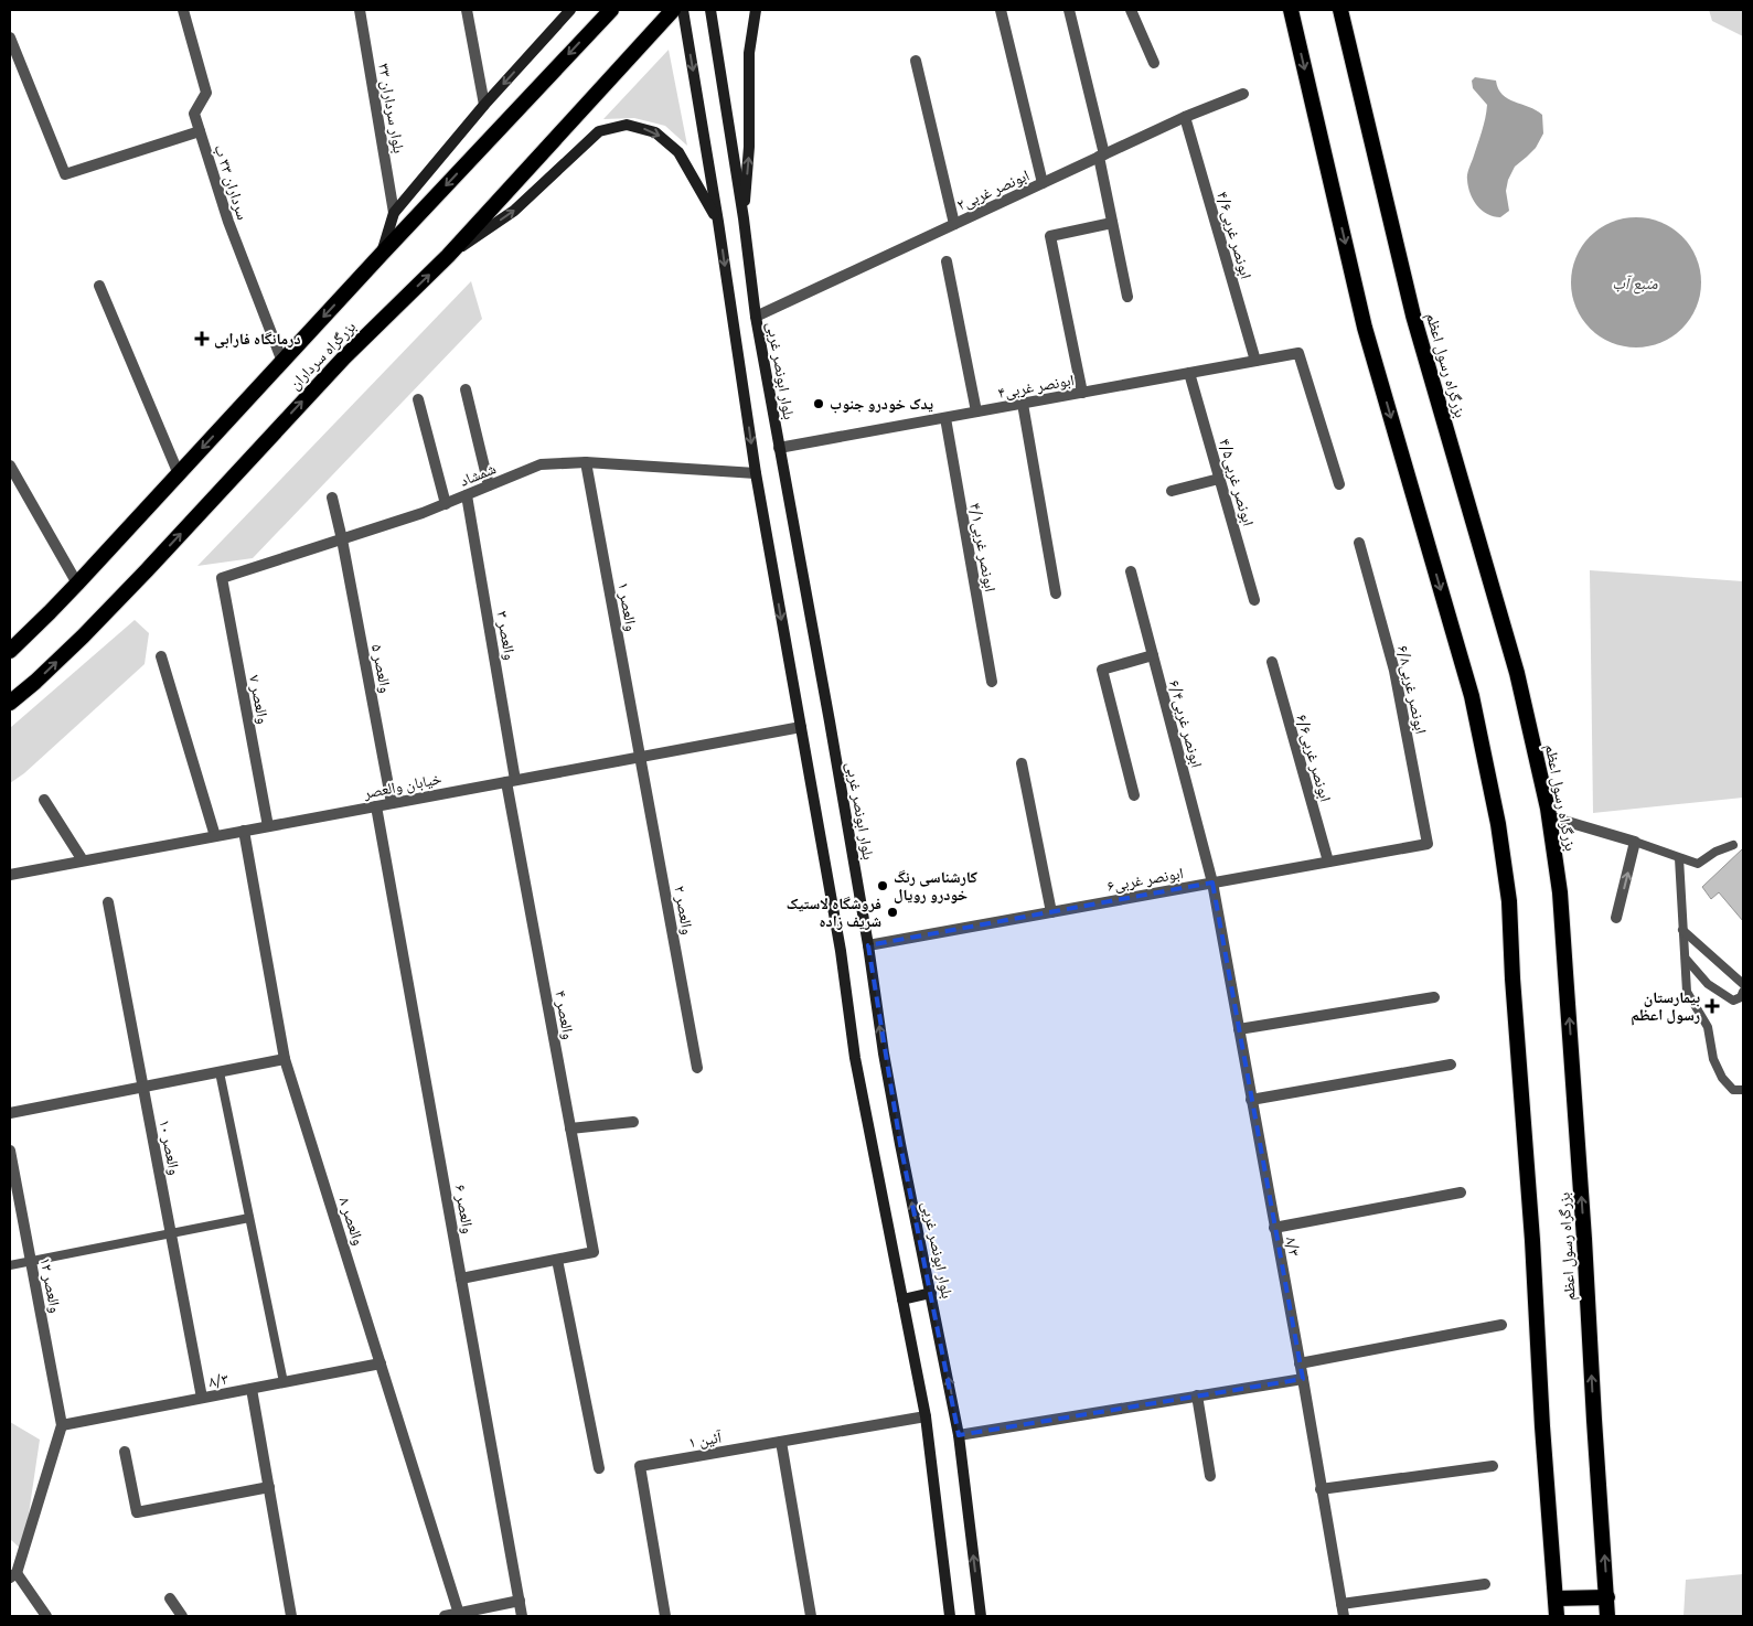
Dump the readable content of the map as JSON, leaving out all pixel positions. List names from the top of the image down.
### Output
{
  "streets": {
    "highway": ["بزرگراه سرداران", "بزرگراه رسول اعظم"],
    "main road": ["بلوار ابونصر غربی"],
    "street": [
      "بلوار سرداران ۳۳",
      "سرداران ۳۳ ب",
      "۲ابونصر غربی",
      "۴/۶ابونصر غربی",
      "۴ابونصر غربی",
      "شمشاد",
      "۴/۵ابونصر غربی",
      "۴/۱ابونصر غربی",
      "والعصر ۱",
      "والعصر ۳",
      "والعصر ۵",
      "۶/۸ابونصر غربی",
      "والعصر ۷",
      "۶/۴ابونصر غربی",
      "۶/۶ابونصر غربی",
      "خیابان والعصر",
      "۶ابونصر غربی",
      "والعصر ۲",
      "والعصر ۴",
      "والعصر ۱۰",
      "والعصر ۶",
      "والعصر ۸",
      "۸/۳",
      "والعصر ۱۲",
      "آئین ۱"
    ]
  },
  "crossings": [
    ["سرداران ۳۳ ب", "بزرگراه سرداران"],
    ["۲ابونصر غربی", "۴/۶ابونصر غربی"],
    ["۲ابونصر غربی", "بلوار ابونصر غربی"],
    ["۴/۶ابونصر غربی", "۴ابونصر غربی"],
    ["بلوار ابونصر غربی", "۴ابونصر غربی"],
    ["بلوار ابونصر غربی", "۶ابونصر غربی"],
    ["۴ابونصر غربی", "۴/۵ابونصر غربی"],
    ["۴ابونصر غربی", "۴/۱ابونصر غربی"],
    ["شمشاد", "والعصر ۱"],
    ["شمشاد", "والعصر ۳"],
    ["شمشاد", "والعصر ۵"],
    ["شمشاد", "والعصر ۷"],
    ["والعصر ۱", "خیابان والعصر"],
    ["والعصر ۱", "والعصر ۲"],
    ["والعصر ۳", "خیابان والعصر"],
    ["والعصر ۳", "والعصر ۴"],
    ["والعصر ۵", "خیابان والعصر"],
    ["۶/۸ابونصر غربی", "۶ابونصر غربی"],
    ["والعصر ۷", "خیابان والعصر"],
    ["۶/۴ابونصر غربی", "۶ابونصر غربی"],
    ["۶/۴ابونصر غربی", "۸/۳"],
    ["۶/۶ابونصر غربی", "۶ابونصر غربی"],
    ["خیابان والعصر", "والعصر ۲"],
    ["خیابان والعصر", "والعصر ۴"],
    ["خیابان والعصر", "والعصر ۶"],
    ["خیابان والعصر", "والعصر ۸"],
    ["۶ابونصر غربی", "۸/۳"],
    ["والعصر ۱۰", "۸/۳"],
    ["والعصر ۸", "۸/۳"],
    ["۸/۳", "والعصر ۱۲"]
  ],
  "water": ["منبع آب"],
  "places": {
    "health": ["درمانگاه فارابی", "بیمارستان رسول اعظم"],
    "other": ["یدک خودرو جنوب", "کارشناسی رنگ خودرو رویال", "فروشگاه لاستیک شریف زاده"]
  }
}
